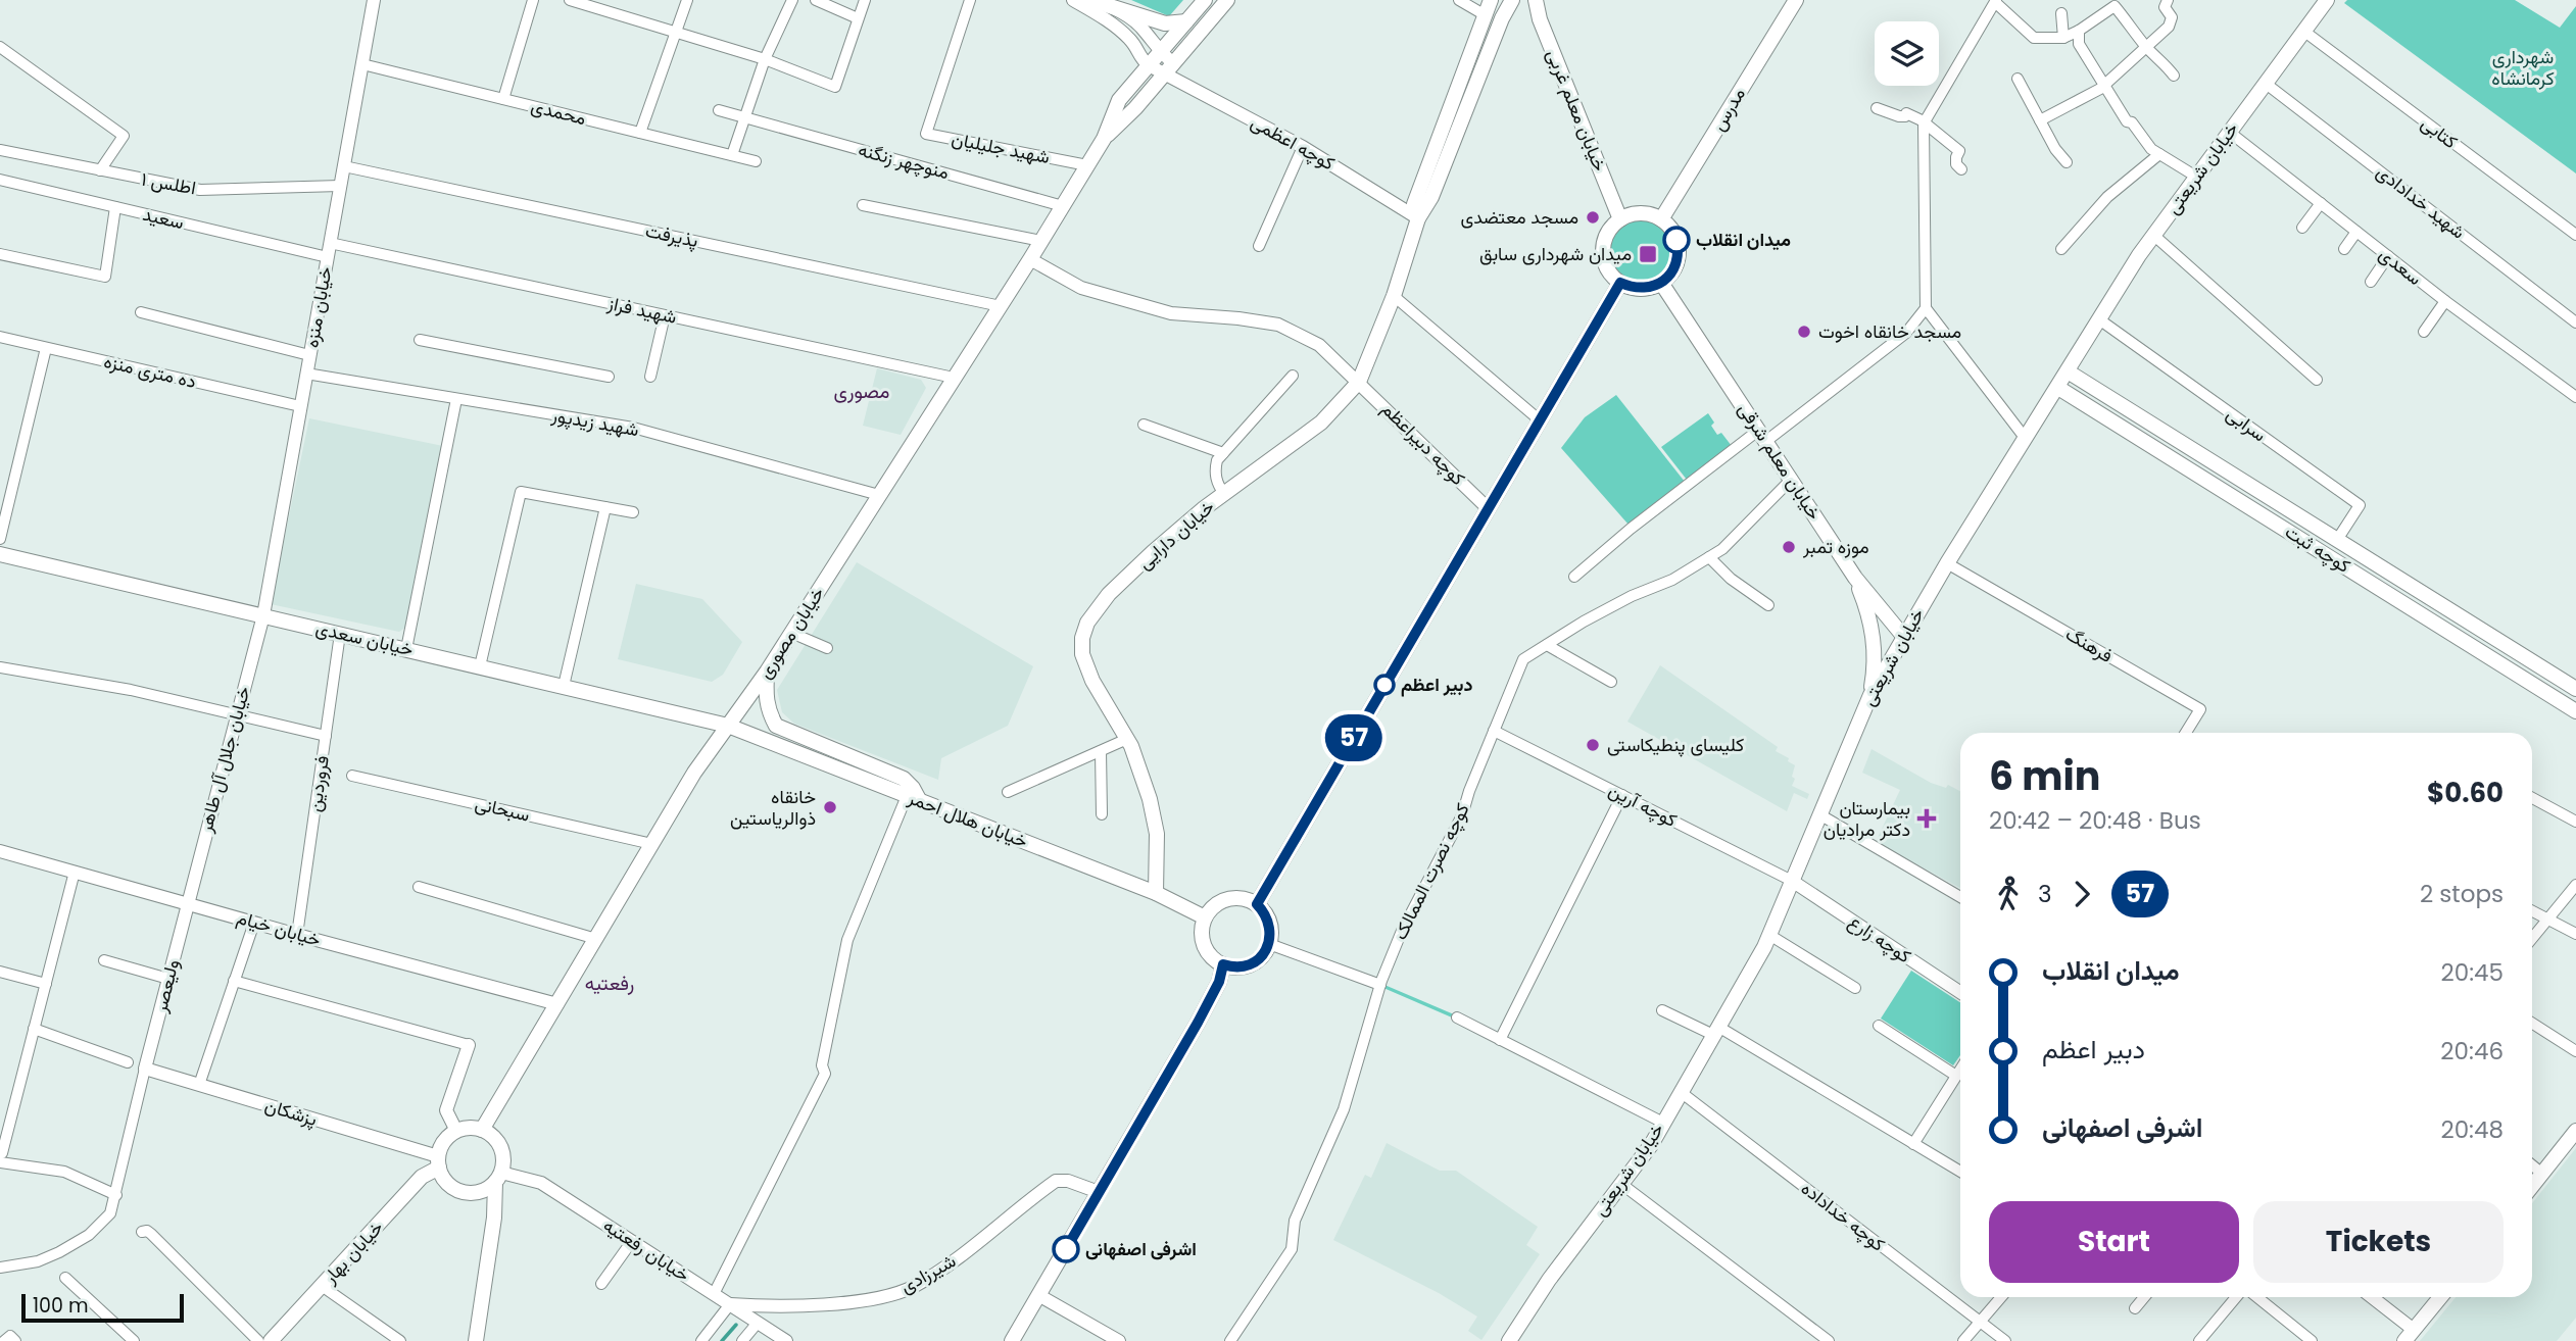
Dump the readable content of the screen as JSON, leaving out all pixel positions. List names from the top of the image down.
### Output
{
  "streets": {
    "main road": [
      "مدرس",
      "خیابان معلم غربی",
      "خیابان شریعتی",
      "خیابان معلم شرقی",
      "خیابان دارایی",
      "کوچه ثبت",
      "خیابان مصوری",
      "خیابان سعدی",
      "خیابان هلال احمر",
      "خیابان بهار"
    ],
    "street": [
      "محمدی",
      "کتابی",
      "کوچه اعظمی",
      "شهید جلیلیان",
      "منوچهر زنگنه",
      "اطلس ۱",
      "شهید خدادادی",
      "سعید",
      "پذیرفت",
      "سعدی",
      "خیابان منزه",
      "شهید فراز",
      "ده متری منزه",
      "شهید زیدپور",
      "سرابی",
      "کوچه دبیراعظم",
      "فرهنگ",
      "خیابان جلال آل طاهر",
      "فروردین",
      "کوچه آرین",
      "سبحانی",
      "کوچه نصرت الممالک",
      "خیابان خیام",
      "کوچه زارع",
      "ولیعصر",
      "پزشکان",
      "کوچه خداداده",
      "خیابان رفعتیه",
      "شیرزادی"
    ]
  },
  "crossings": [
    ["مدرس", "خیابان معلم غربی"],
    ["مدرس", "خیابان معلم شرقی"],
    ["خیابان معلم غربی", "خیابان معلم شرقی"],
    ["محمدی", "خیابان منزه"],
    ["کتابی", "خیابان شریعتی"],
    ["کوچه اعظمی", "خیابان دارایی"],
    ["کوچه اعظمی", "خیابان مصوری"],
    ["شهید جلیلیان", "خیابان مصوری"],
    ["منوچهر زنگنه", "خیابان مصوری"],
    ["خیابان شریعتی", "شهید خدادادی"],
    ["خیابان شریعتی", "سعدی"],
    ["خیابان شریعتی", "سرابی"],
    ["خیابان شریعتی", "خیابان معلم شرقی"],
    ["خیابان شریعتی", "کوچه ثبت"],
    ["خیابان شریعتی", "فرهنگ"],
    ["خیابان شریعتی", "کوچه آرین"],
    ["خیابان شریعتی", "کوچه زارع"],
    ["خیابان شریعتی", "کوچه خداداده"],
    ["اطلس ۱", "خیابان منزه"],
    ["سعید", "خیابان منزه"],
    ["پذیرفت", "خیابان منزه"],
    ["پذیرفت", "خیابان مصوری"],
    ["خیابان منزه", "شهید فراز"],
    ["خیابان منزه", "ده متری منزه"],
    ["خیابان منزه", "شهید زیدپور"],
    ["خیابان منزه", "خیابان سعدی"],
    ["خیابان منزه", "خیابان جلال آل طاهر"],
    ["شهید فراز", "خیابان مصوری"],
    ["شهید زیدپور", "خیابان مصوری"],
    ["سرابی", "کوچه ثبت"],
    ["کوچه دبیراعظم", "خیابان دارایی"],
    ["کوچه دبیراعظم", "خیابان مصوری"],
    ["خیابان معلم شرقی", "کوچه نصرت الممالک"],
    ["خیابان دارایی", "خیابان هلال احمر"],
    ["خیابان مصوری", "خیابان سعدی"],
    ["خیابان مصوری", "سبحانی"],
    ["خیابان مصوری", "خیابان هلال احمر"],
    ["خیابان مصوری", "خیابان خیام"],
    ["خیابان مصوری", "پزشکان"],
    ["خیابان مصوری", "خیابان رفعتیه"],
    ["خیابان مصوری", "خیابان بهار"],
    ["خیابان سعدی", "خیابان جلال آل طاهر"],
    ["خیابان سعدی", "فروردین"],
    ["خیابان سعدی", "خیابان هلال احمر"],
    ["خیابان جلال آل طاهر", "خیابان خیام"],
    ["خیابان جلال آل طاهر", "ولیعصر"],
    ["فروردین", "خیابان خیام"],
    ["کوچه آرین", "کوچه نصرت الممالک"],
    ["کوچه آرین", "کوچه زارع"],
    ["خیابان خیام", "ولیعصر"],
    ["ولیعصر", "پزشکان"],
    ["پزشکان", "خیابان رفعتیه"],
    ["پزشکان", "خیابان بهار"],
    ["خیابان رفعتیه", "خیابان بهار"],
    ["خیابان رفعتیه", "شیرزادی"]
  ],
  "districts": ["مصوری", "رفعتیه"],
  "parks": ["شهرداری کرمانشاه"],
  "places": {
    "other": [
      "مسجد معتضدی",
      "میدان انقلاب",
      "مسجد خانقاه اخوت",
      "موزه تمبر",
      "دبیر اعظم",
      "کلیسای پنطیکاستی",
      "خانقاه ذوالریاستین",
      "اشرفی اصفهانی"
    ],
    "transit": ["میدان شهرداری سابق"],
    "health": ["بیمارستان دکتر مرادیان"]
  },
  "lines": ["bus line 57"],
  "scale_bar": "100 m",
  "page": {
    "on_map": "57",
    "heading": ["6 min", "20:42 – 20:48 · Bus", "$0.60"],
    "legs": ["3", "57", "2 stops"],
    "list": [
      {
        "name": "میدان انقلاب",
        "value": "20:45"
      },
      {
        "name": "دبیر اعظم",
        "value": "20:46"
      },
      {
        "name": "اشرفی اصفهانی",
        "value": "20:48"
      }
    ],
    "buttons": ["Start", "Tickets"],
    "scale": "100 m"
  }
}
